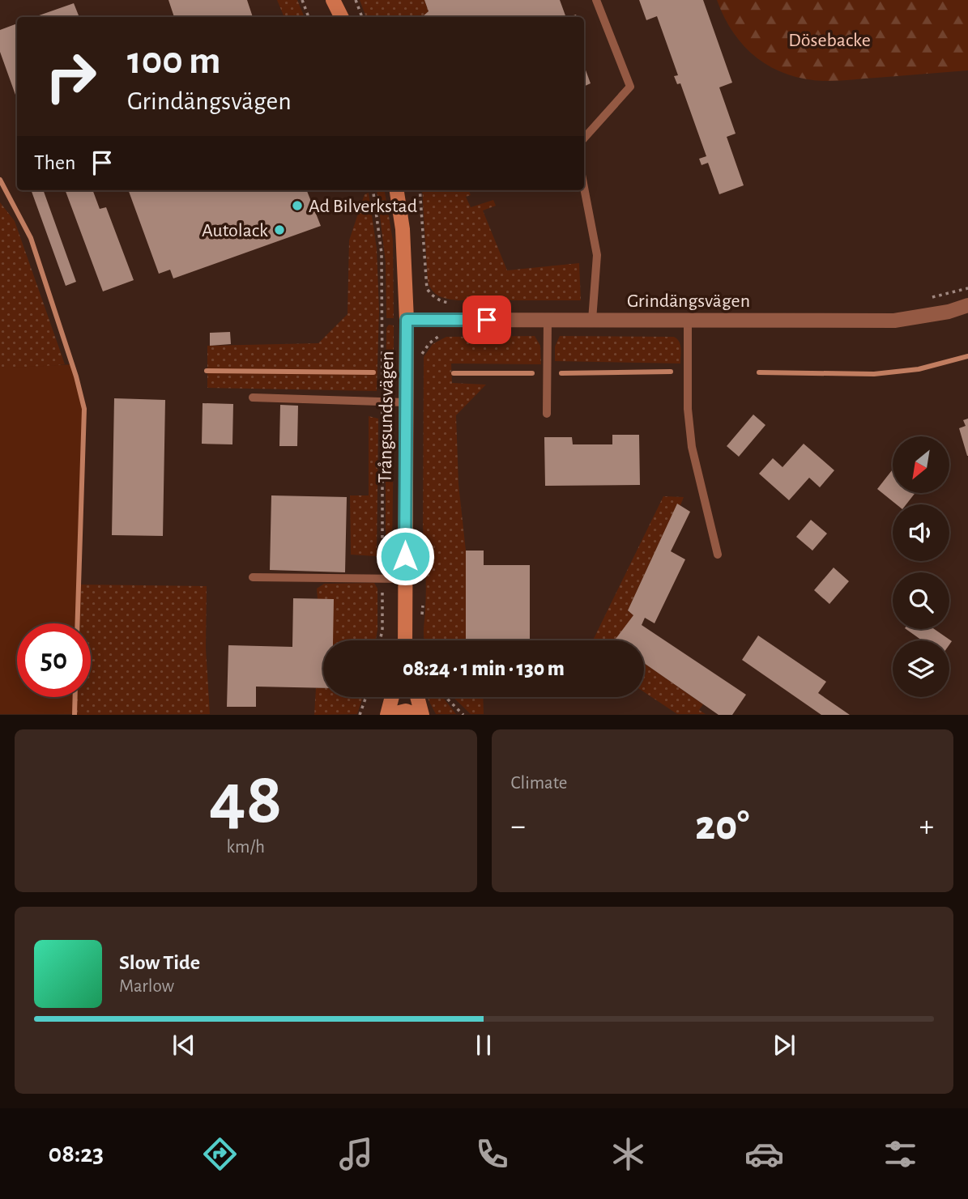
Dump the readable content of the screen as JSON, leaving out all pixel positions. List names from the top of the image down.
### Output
{
  "streets": {
    "main road": ["Trångsundsvägen"],
    "street": ["Grindängsvägen"]
  },
  "crossings": [
    ["Grindängsvägen", "Trångsundsvägen"]
  ],
  "parks": ["Dösebacke"],
  "places": ["Ad Bilverkstad", "Autolack"],
  "north": "bottom left",
  "page": {
    "turn": ["100 m", "Grindängsvägen"],
    "then": "Then",
    "limit": "50",
    "trip": "08:24 · 1 min · 130 m",
    "tile": [
      ["48", "km/h"],
      "Climate"
    ],
    "heat": ["−", "20°", "+"],
    "song": ["Slow Tide", "Marlow"],
    "tabs": "08:23"
  }
}
